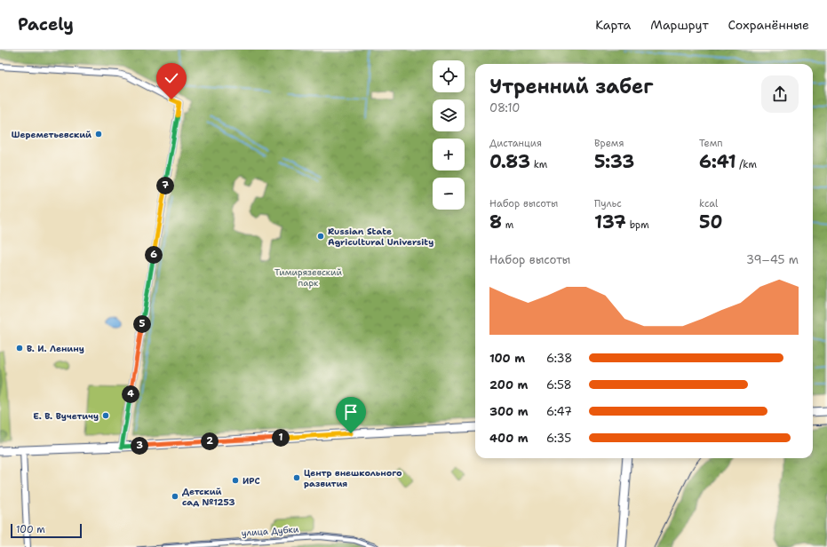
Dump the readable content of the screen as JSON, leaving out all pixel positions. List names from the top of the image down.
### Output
{
  "streets": {
    "street": ["улица Дубки"]
  },
  "parks": ["Тимирязевский парк"],
  "places": [
    "Шереметьевский",
    "Russian State Agricultural University",
    "В. И. Ленину",
    "Е. В. Вучетичу",
    "Центр внешкольного развития",
    "ИРС",
    "Детский сад №1253"
  ],
  "scale_bar": "100 m",
  "page": {
    "header": "Pacely",
    "nav": ["Карта", "Маршрут", "Сохранённые"],
    "map_buttons": ["+", "−"],
    "heading": ["Утренний забег", "08:10"],
    "stats": [
      ["Дистанция", "0.83 km"],
      ["Время", "5:33"],
      ["Темп", "6:41 /km"],
      ["Набор высоты", "8 m"],
      ["Пульс", "137 bpm"],
      ["kcal", "50"]
    ],
    "pins": [
      "7",
      "6",
      "5",
      "4",
      "1",
      "2",
      "3"
    ],
    "chart": ["Набор высоты", "39–45 m"],
    "list": [
      {
        "name": "100 m",
        "note": "6:38"
      },
      {
        "name": "200 m",
        "note": "6:58"
      },
      {
        "name": "300 m",
        "note": "6:47"
      },
      {
        "name": "400 m",
        "note": "6:35"
      }
    ],
    "scale": "100 m"
  }
}
